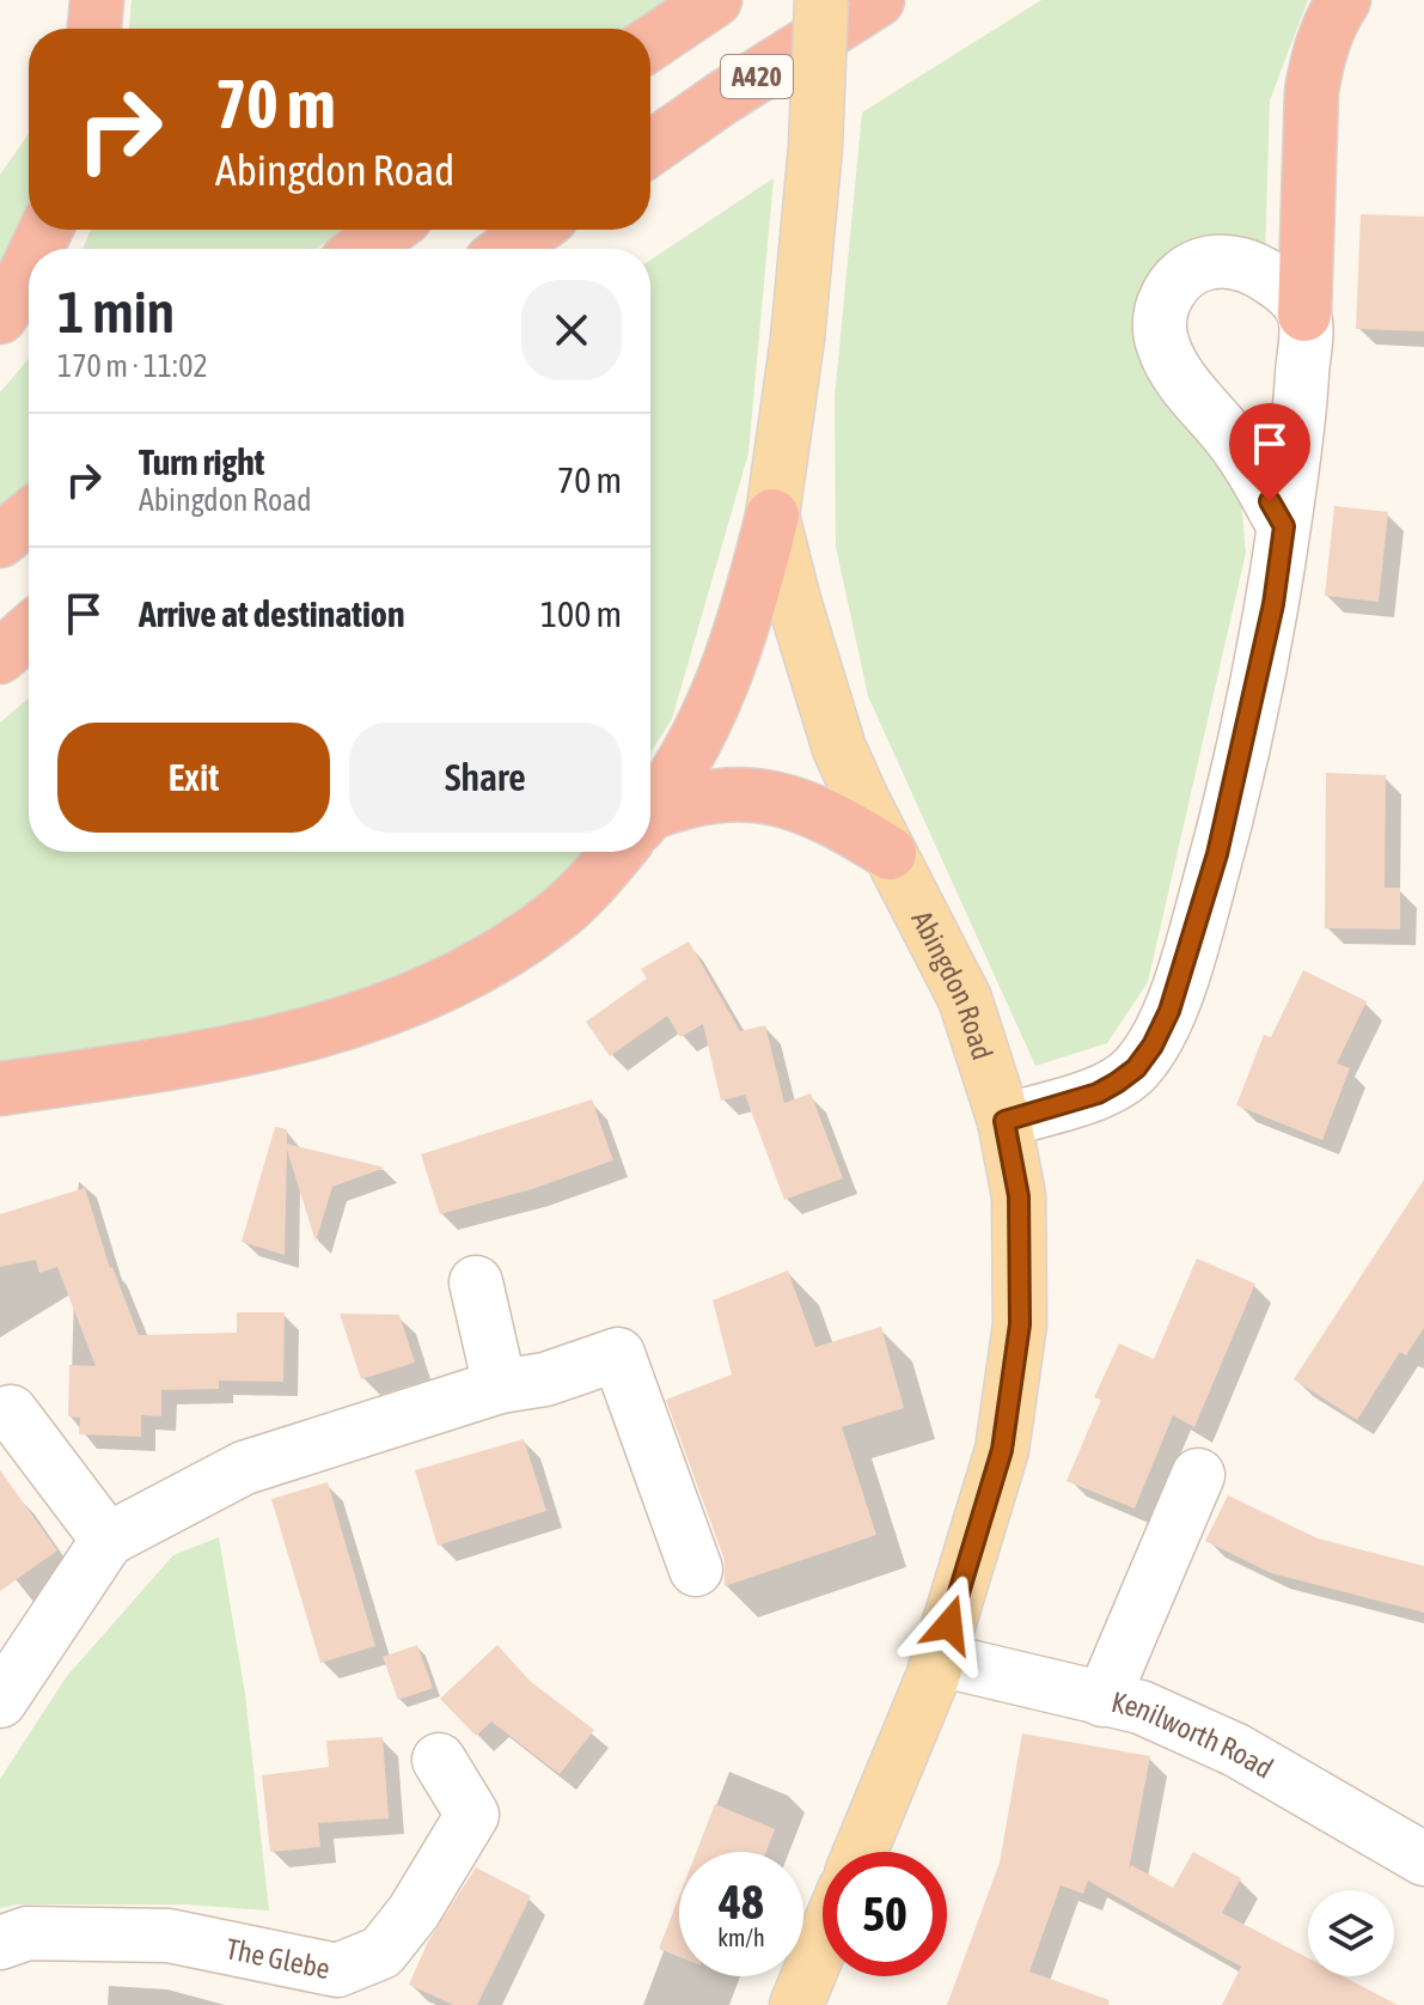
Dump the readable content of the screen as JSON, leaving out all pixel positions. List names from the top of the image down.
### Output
{
  "streets": {
    "highway": ["A420"],
    "main road": ["Abingdon Road"],
    "street": ["Kenilworth Road", "The Glebe"]
  },
  "crossings": [
    ["Abingdon Road", "Kenilworth Road"]
  ],
  "page": {
    "turn": ["70 m", "Abingdon Road"],
    "heading": ["1 min", "170 m · 11:02"],
    "list": [
      {
        "name": "Turn right",
        "note": "Abingdon Road",
        "value": "70 m"
      },
      {
        "name": "Arrive at destination",
        "value": "100 m"
      }
    ],
    "buttons": ["Exit", "Share"],
    "speed": "48 km/h",
    "limit": "50"
  }
}
